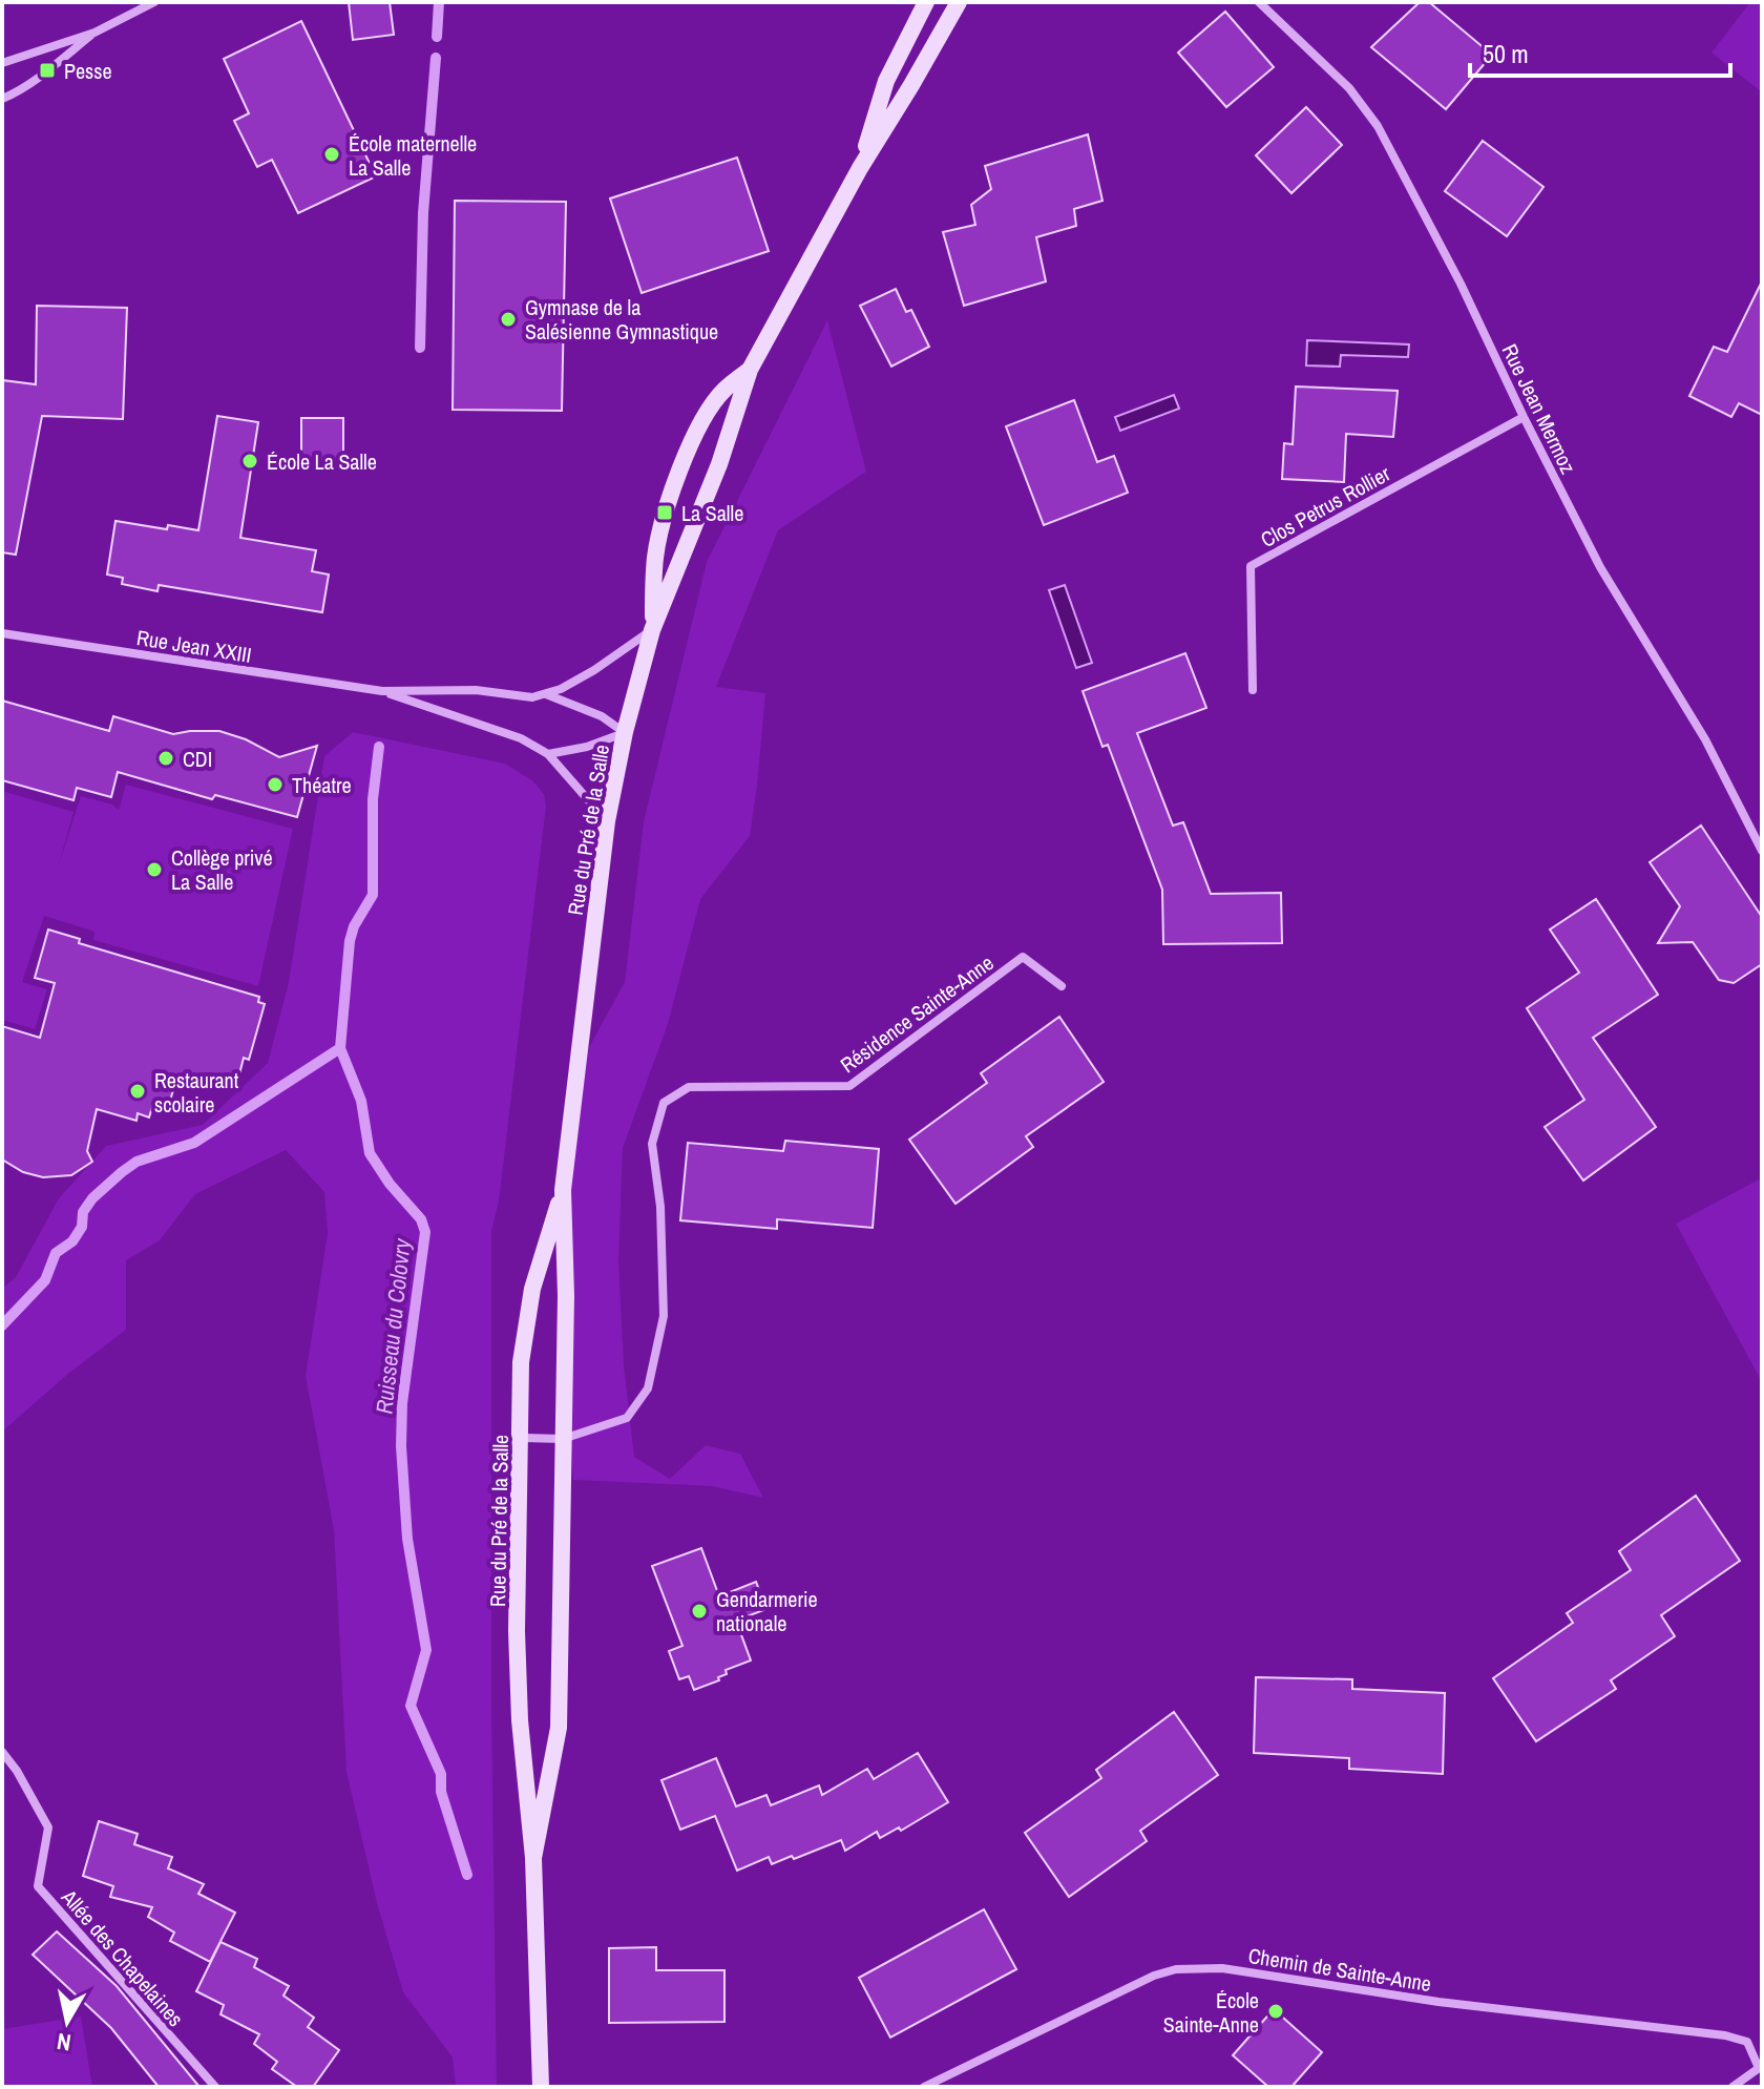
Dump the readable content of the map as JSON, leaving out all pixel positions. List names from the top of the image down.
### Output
{
  "streets": {
    "main road": ["Rue du Pré de la Salle"],
    "street": [
      "Rue Jean Mermoz",
      "Clos Petrus Rollier",
      "Rue Jean XXIII",
      "Résidence Sainte-Anne",
      "Allée des Chapelaines",
      "Chemin de Sainte-Anne"
    ]
  },
  "crossings": [
    ["Rue Jean Mermoz", "Clos Petrus Rollier"],
    ["Rue Jean XXIII", "Rue du Pré de la Salle"],
    ["Rue du Pré de la Salle", "Résidence Sainte-Anne"]
  ],
  "water": ["Ruisseau du Colovry"],
  "places": {
    "transit": ["Pesse", "La Salle"],
    "other": [
      "École maternelle La Salle",
      "Gymnase de la Salésienne Gymnastique",
      "École La Salle",
      "CDI",
      "Théatre",
      "Collège privé La Salle",
      "Restaurant scolaire",
      "Gendarmerie nationale",
      "École Sainte-Anne"
    ]
  },
  "scale_bar": "50 m",
  "north": "bottom"
}
